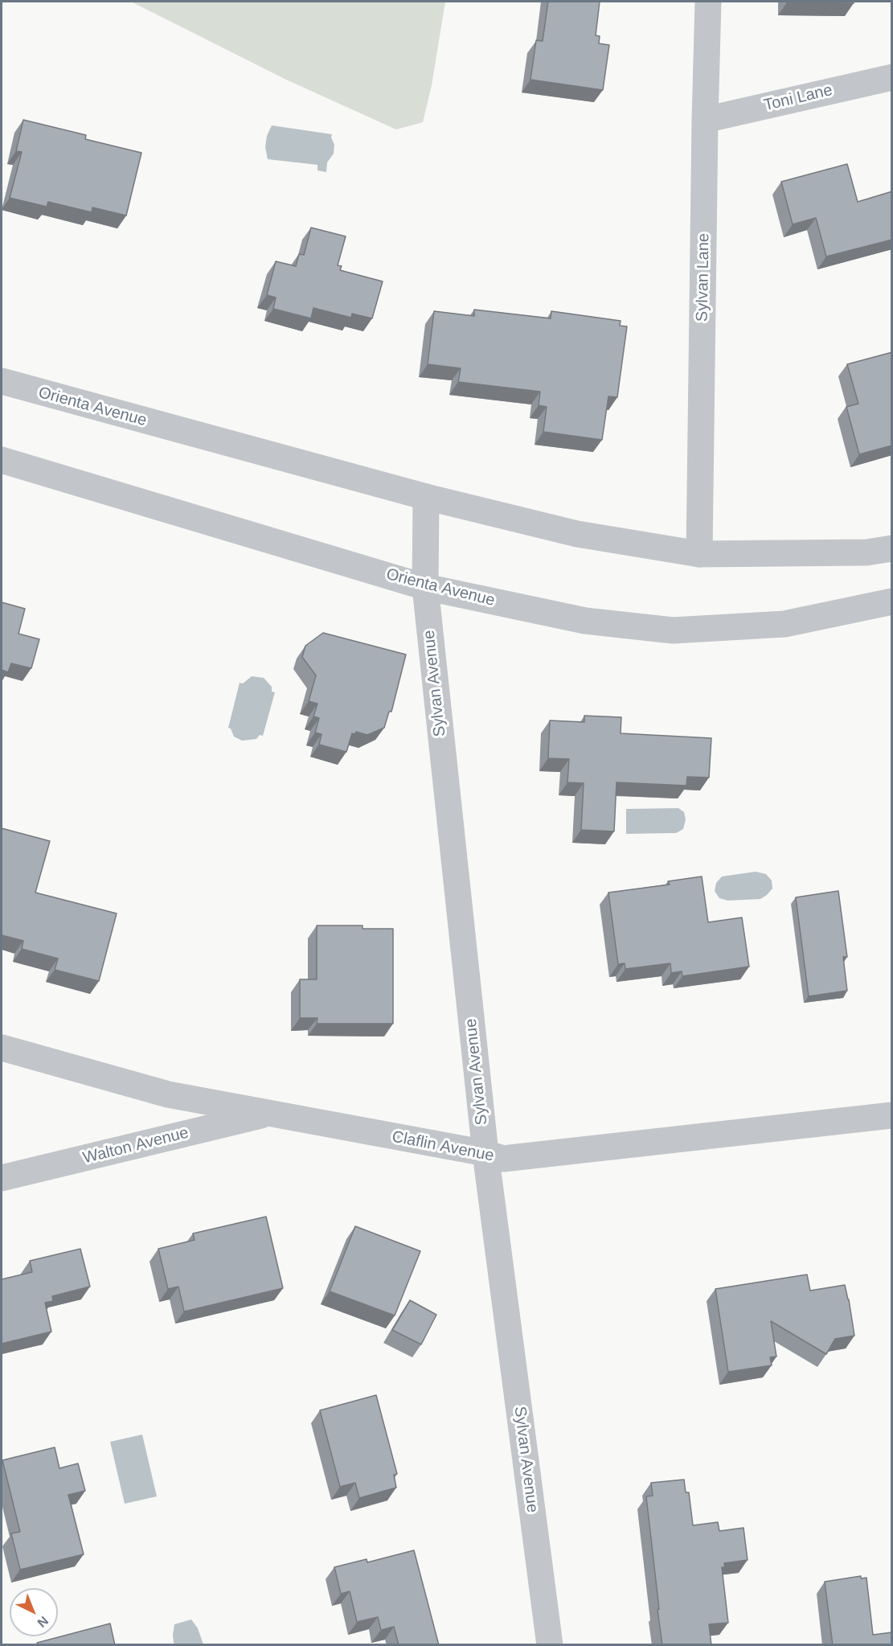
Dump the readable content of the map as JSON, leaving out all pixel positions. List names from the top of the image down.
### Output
{
  "streets": {
    "street": [
      "Toni Lane",
      "Sylvan Lane",
      "Orienta Avenue",
      "Sylvan Avenue",
      "Walton Avenue",
      "Claflin Avenue"
    ]
  },
  "crossings": [
    ["Toni Lane", "Sylvan Lane"],
    ["Sylvan Lane", "Orienta Avenue"],
    ["Orienta Avenue", "Sylvan Avenue"],
    ["Sylvan Avenue", "Claflin Avenue"],
    ["Walton Avenue", "Claflin Avenue"]
  ],
  "north": "bottom right"
}
